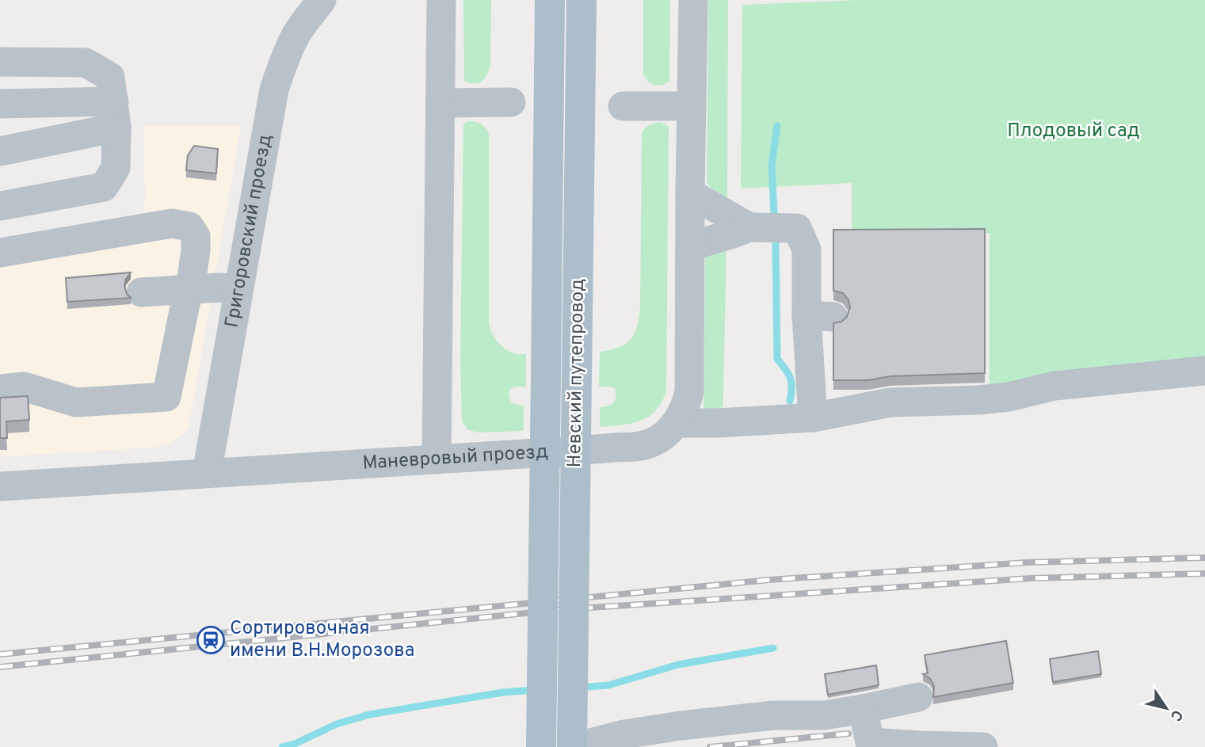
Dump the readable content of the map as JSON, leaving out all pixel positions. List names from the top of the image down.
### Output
{
  "streets": {
    "main road": ["Невский путепровод"],
    "street": ["Григоровский проезд", "Маневровый проезд"]
  },
  "crossings": [
    ["Григоровский проезд", "Маневровый проезд"]
  ],
  "parks": ["Плодовый сад"],
  "places": {
    "station": ["Сортировочная имени В.Н.Морозова"]
  },
  "north": "bottom right"
}
